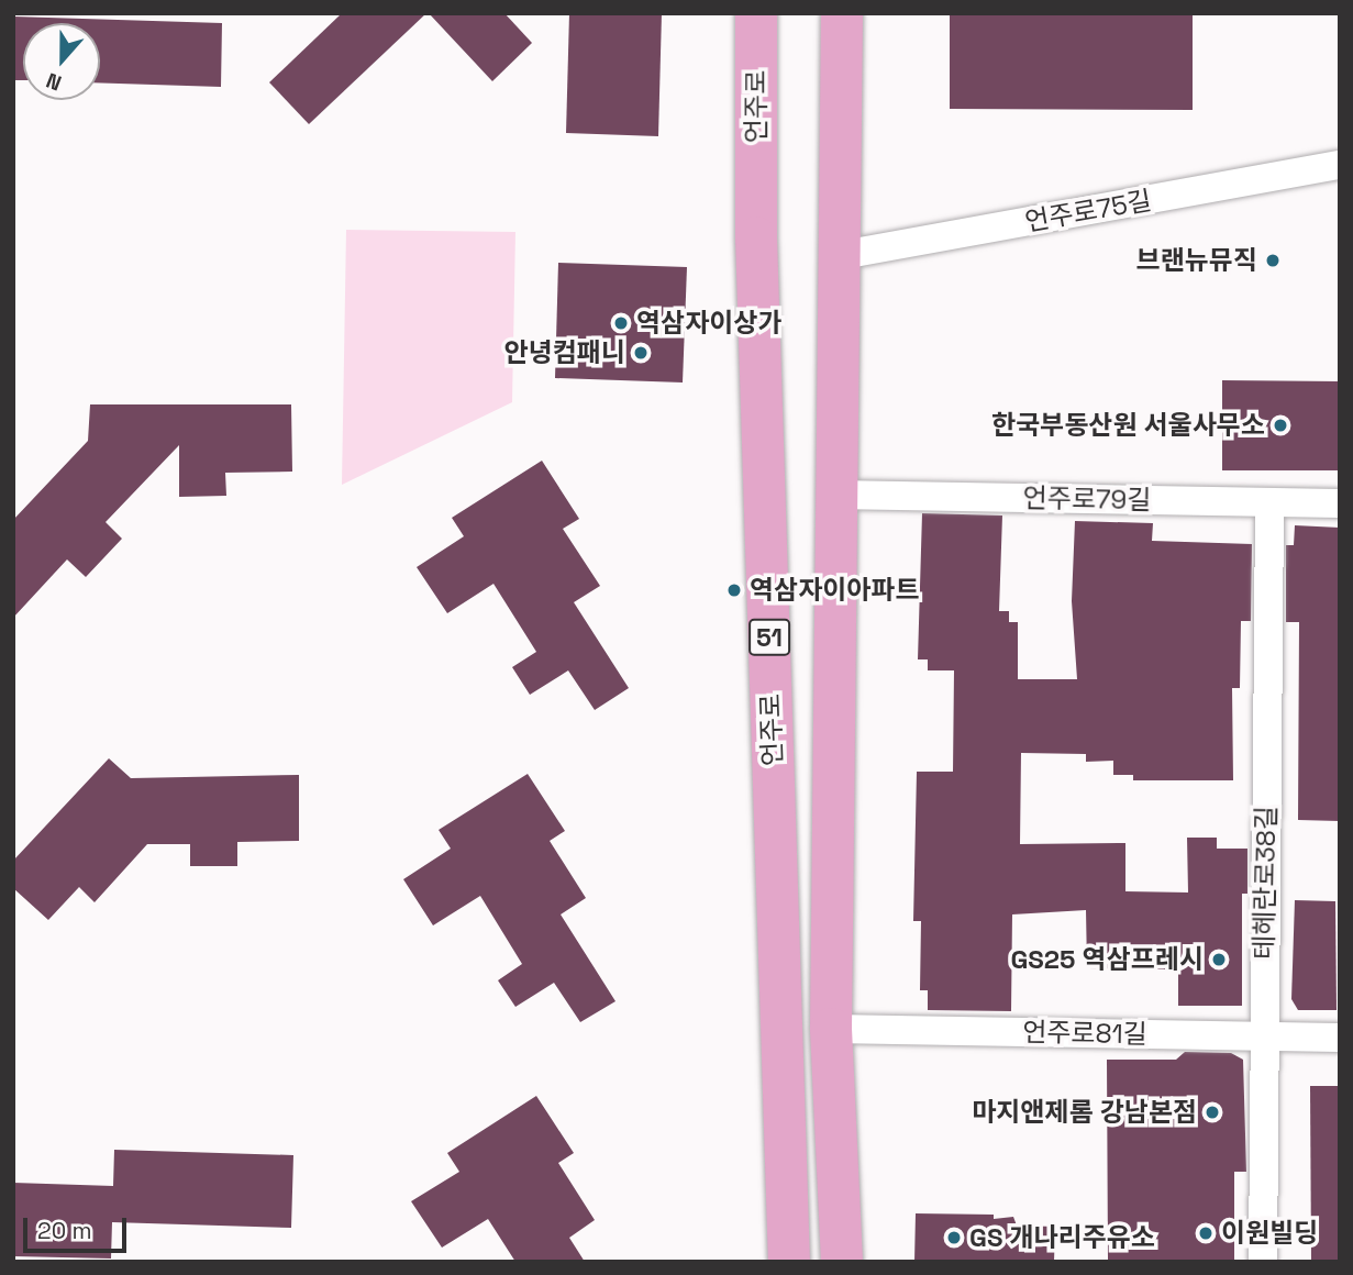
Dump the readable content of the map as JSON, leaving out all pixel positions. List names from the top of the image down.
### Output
{
  "streets": {
    "main road": ["언주로", "51"],
    "street": [
      "언주로75길",
      "언주로79길",
      "테헤란로38길",
      "언주로81길"
    ]
  },
  "crossings": [
    ["언주로79길", "테헤란로38길"],
    ["테헤란로38길", "언주로81길"]
  ],
  "places": [
    "브랜뉴뮤직",
    "역삼자이상가",
    "안녕컴패니",
    "한국부동산원 서울사무소",
    "역삼자이아파트",
    "GS25 역삼프레시",
    "마지앤제롬 강남본점",
    "이원빌딩",
    "GS 개나리주유소"
  ],
  "scale_bar": "20 m",
  "north": "bottom"
}
